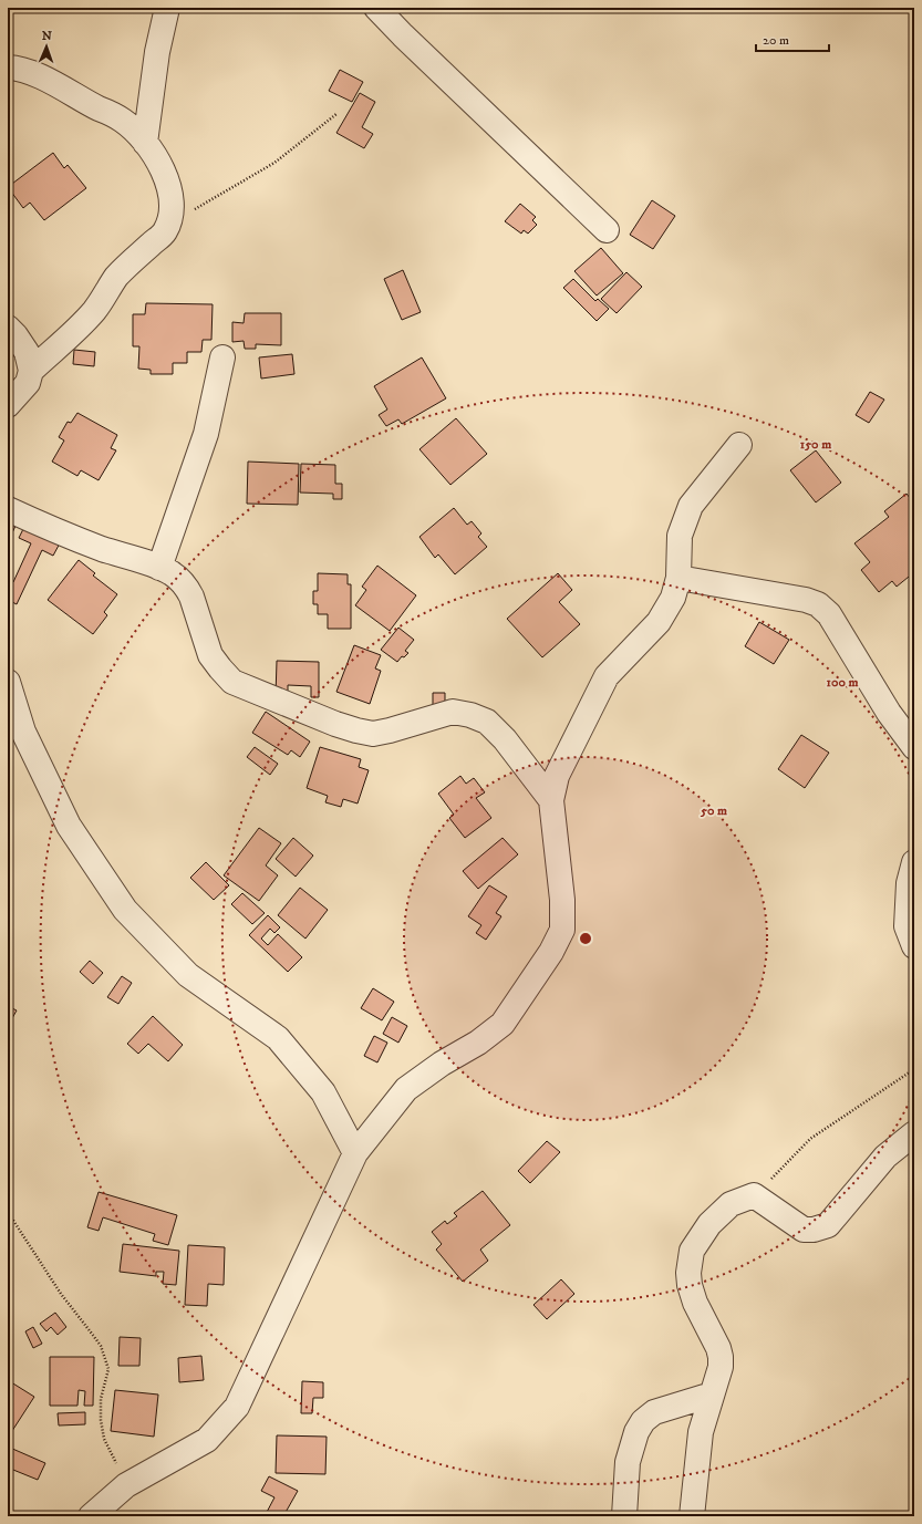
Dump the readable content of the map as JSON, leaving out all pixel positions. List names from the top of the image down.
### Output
{
  "scale_bar": "20 m",
  "north": "top",
  "rings": ["150 m", "100 m", "50 m"]
}
